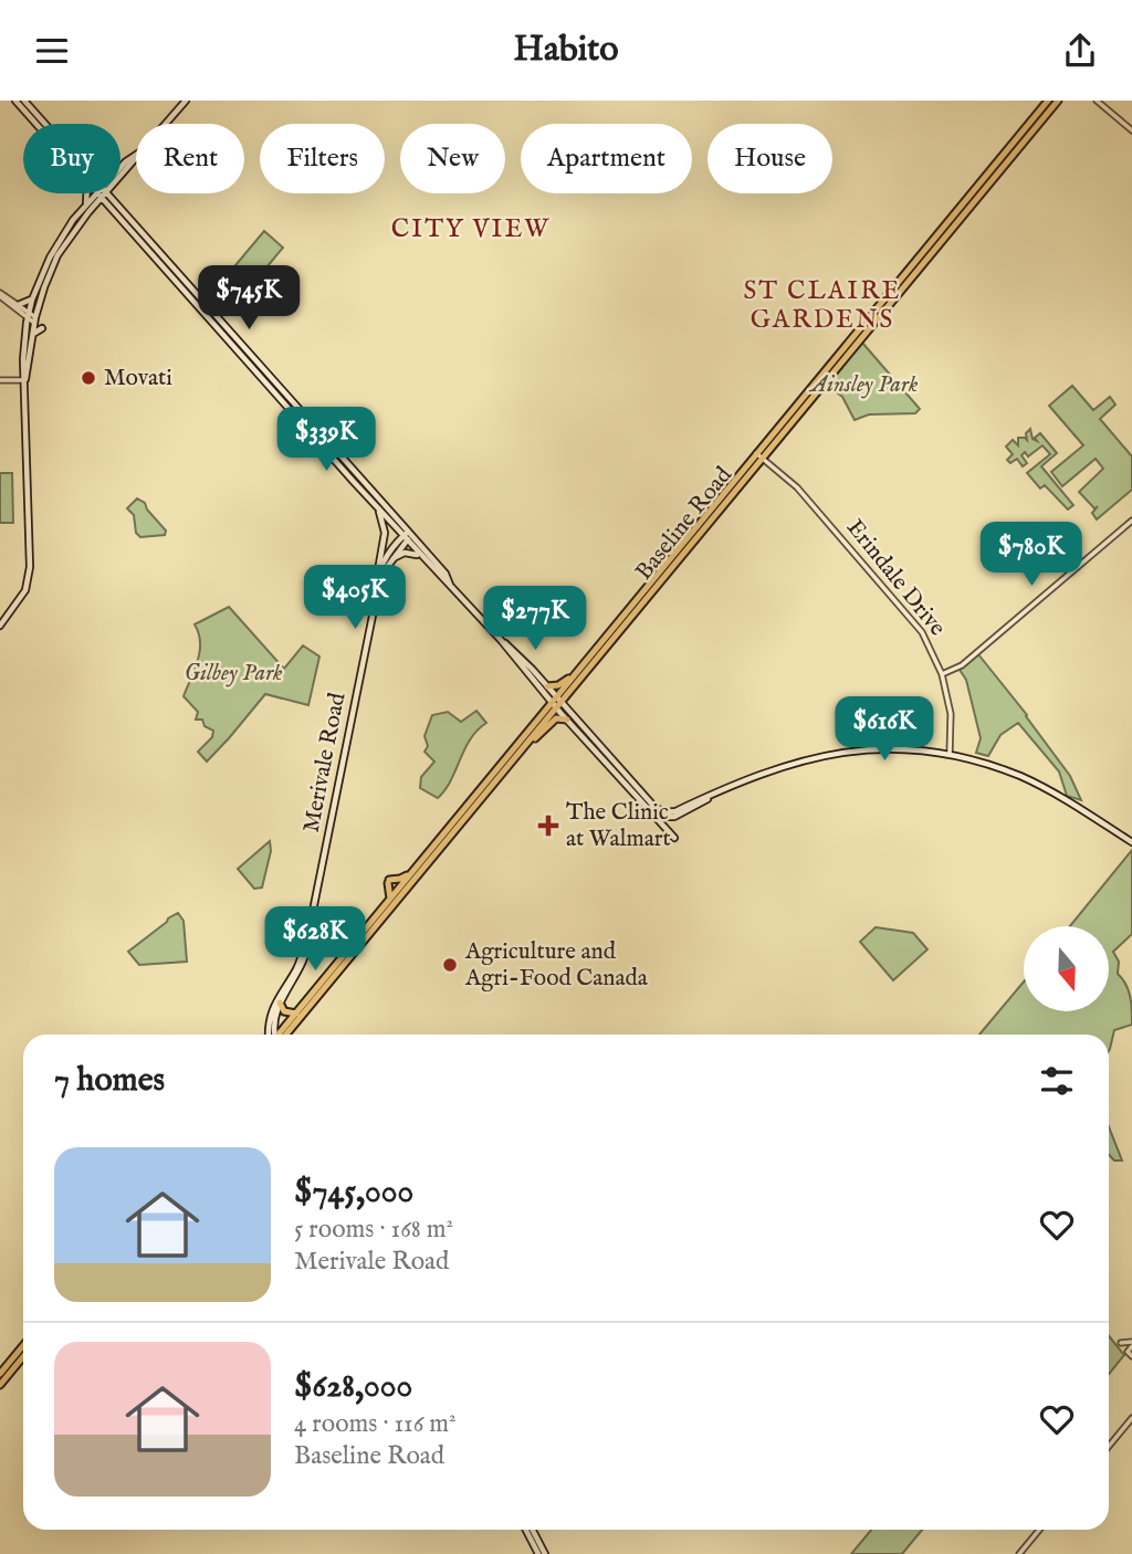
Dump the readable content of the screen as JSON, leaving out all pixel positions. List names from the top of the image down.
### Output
{
  "streets": {
    "main road": ["Baseline Road", "Merivale Road"],
    "street": ["Erindale Drive"]
  },
  "crossings": [
    ["Baseline Road", "Erindale Drive"]
  ],
  "districts": ["CITY VIEW", "ST CLAIRE GARDENS"],
  "parks": ["Ainsley Park", "Gilbey Park"],
  "places": {
    "other": ["Movati", "Agriculture and Agri-Food Canada"],
    "health": ["The Clinic at Walmart"]
  },
  "north": "bottom",
  "page": {
    "header": "Habito",
    "chip": [
      "Buy",
      "Rent",
      "Filters",
      "New",
      "Apartment",
      "House"
    ],
    "price": [
      "$745K",
      "$339K",
      "$780K",
      "$405K",
      "$277K",
      "$616K",
      "$628K"
    ],
    "heading": "7 homes",
    "list": [
      {
        "name": "$745,000",
        "note": "5 rooms · 168 m² · Merivale Road"
      },
      {
        "name": "$628,000",
        "note": "4 rooms · 116 m² · Baseline Road"
      }
    ]
  }
}
